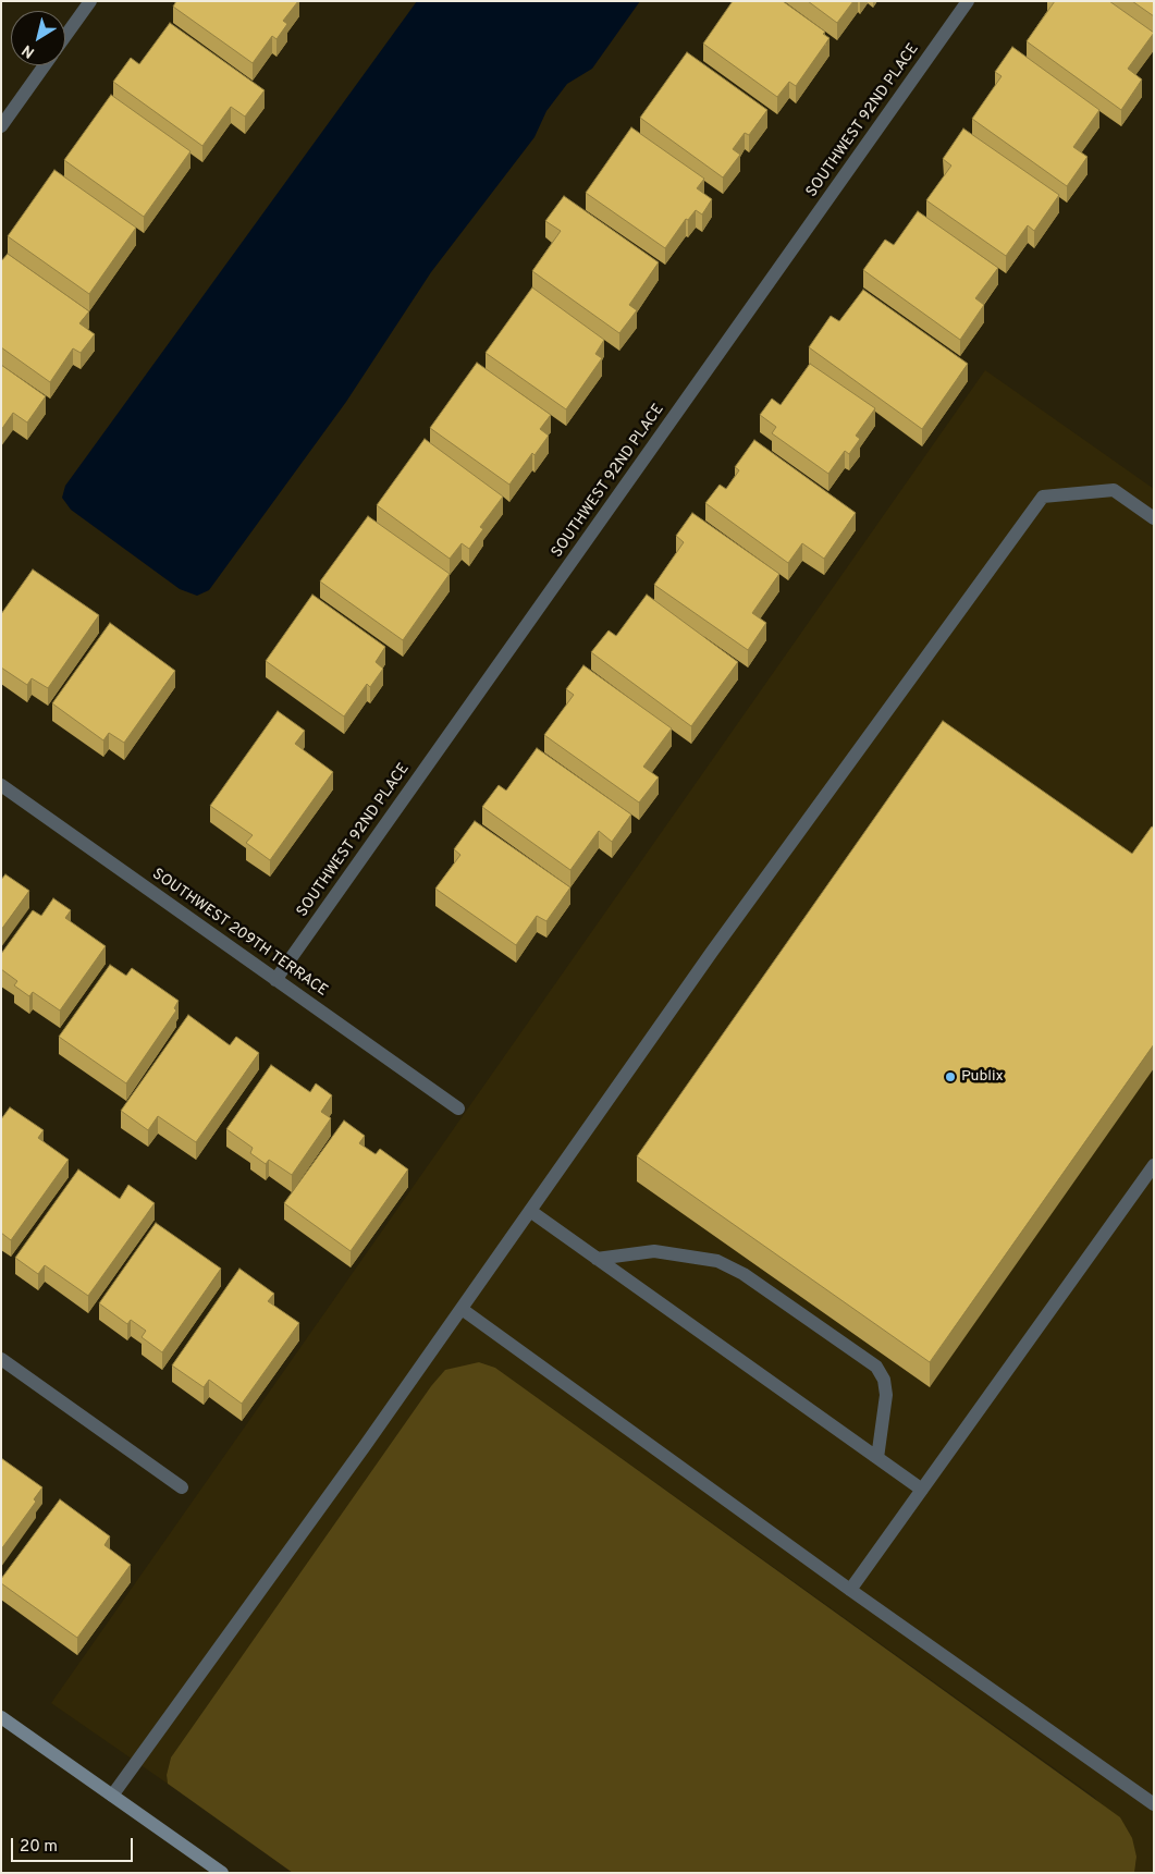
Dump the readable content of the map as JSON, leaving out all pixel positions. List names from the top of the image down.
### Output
{
  "streets": {
    "street": ["SOUTHWEST 92ND PLACE", "SOUTHWEST 209TH TERRACE"]
  },
  "crossings": [
    ["SOUTHWEST 92ND PLACE", "SOUTHWEST 209TH TERRACE"]
  ],
  "places": ["Publix"],
  "scale_bar": "20 m",
  "north": "bottom left"
}
